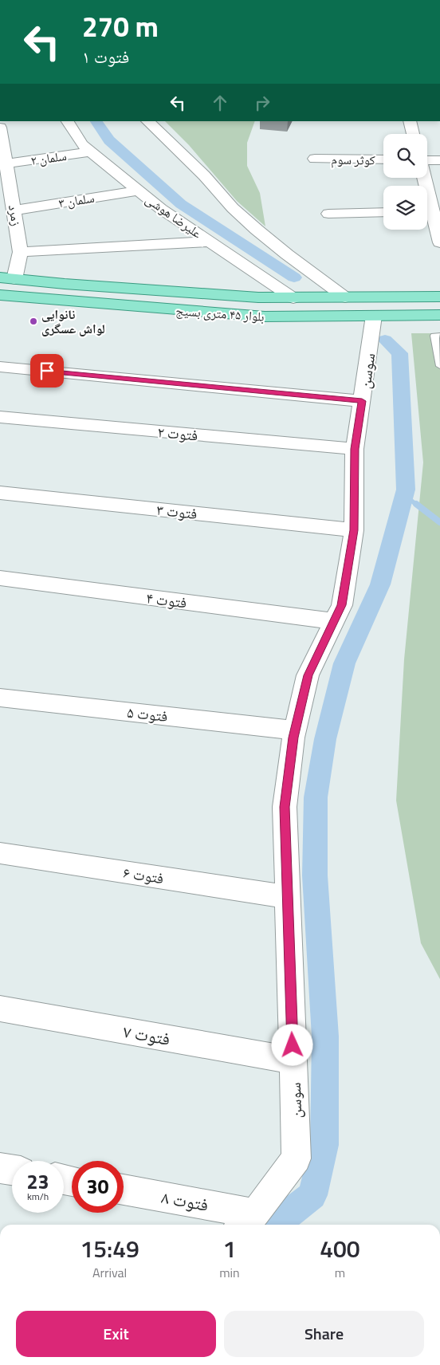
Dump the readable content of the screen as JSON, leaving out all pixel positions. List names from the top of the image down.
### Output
{
  "streets": {
    "main road": ["بلوار ۴۵ متری بسیج"],
    "street": [
      "سلمان ۲",
      "کوثر سوم",
      "سلمان ۳",
      "زمرد",
      "علیرضا هوشی",
      "سوسن",
      "فتوت ۲",
      "فتوت ۳",
      "فتوت ۴",
      "فتوت ۵",
      "فتوت ۶",
      "فتوت ۷",
      "فتوت ۸"
    ]
  },
  "crossings": [
    ["سلمان ۲", "زمرد"],
    ["سلمان ۲", "علیرضا هوشی"],
    ["سلمان ۳", "زمرد"],
    ["سلمان ۳", "علیرضا هوشی"],
    ["زمرد", "بلوار ۴۵ متری بسیج"],
    ["علیرضا هوشی", "بلوار ۴۵ متری بسیج"],
    ["بلوار ۴۵ متری بسیج", "سوسن"],
    ["سوسن", "فتوت ۲"],
    ["سوسن", "فتوت ۳"],
    ["سوسن", "فتوت ۴"],
    ["سوسن", "فتوت ۵"],
    ["سوسن", "فتوت ۶"],
    ["سوسن", "فتوت ۷"],
    ["سوسن", "فتوت ۸"]
  ],
  "places": ["نانوایی لواش عسگری"],
  "page": {
    "turn": ["270 m", "فتوت ۱"],
    "speed": "23 km/h",
    "limit": "30",
    "eta": [
      "15:49",
      "Arrival",
      "1",
      "min",
      "400",
      "m"
    ],
    "buttons": ["Exit", "Share"]
  }
}
